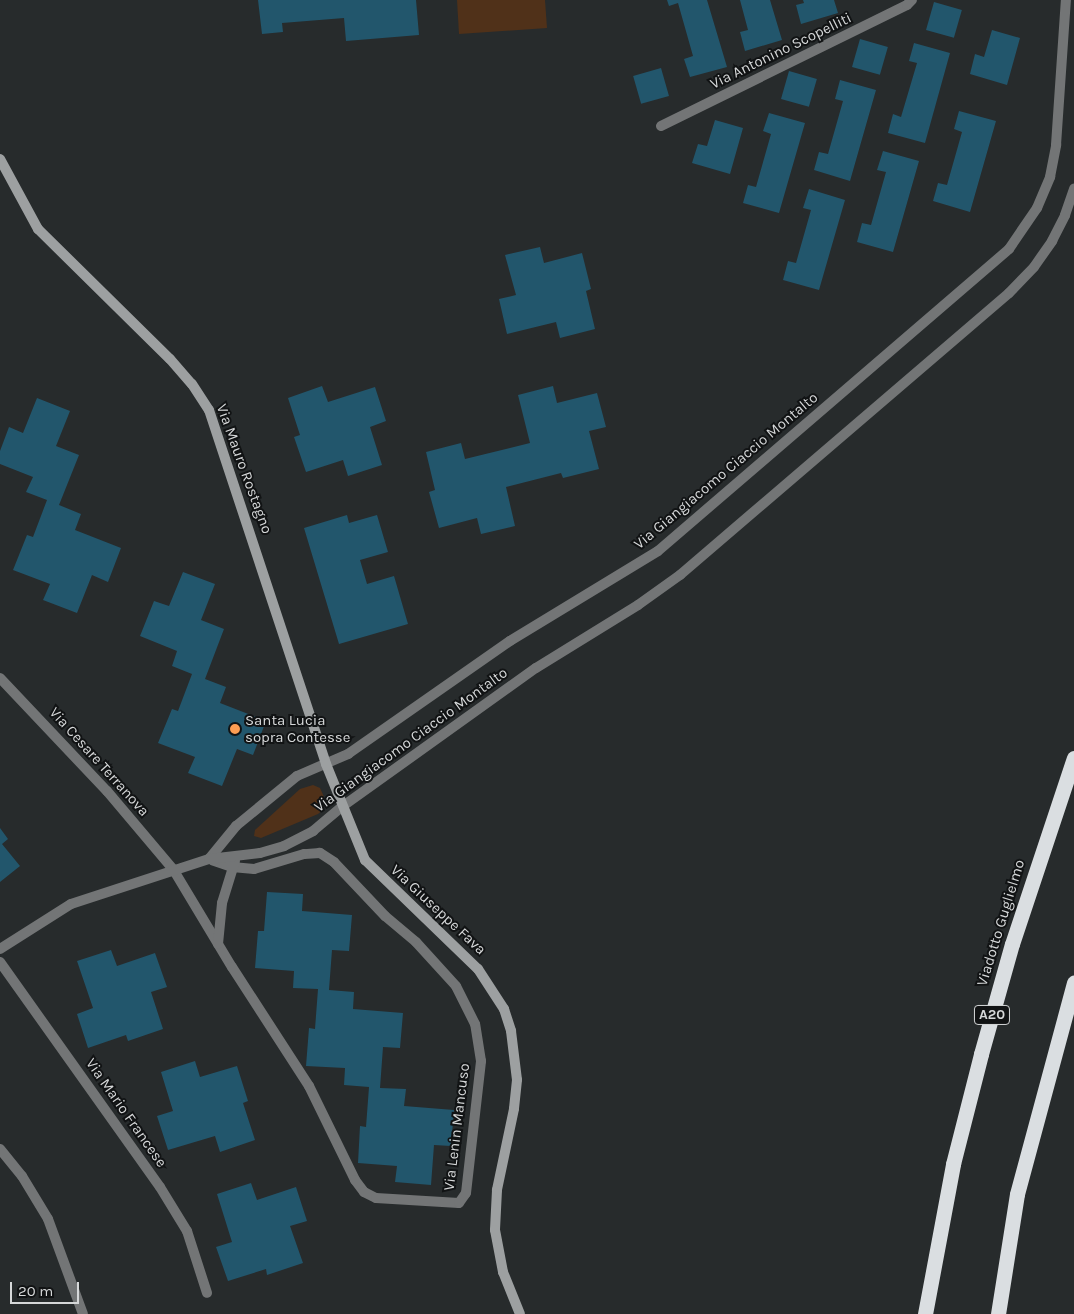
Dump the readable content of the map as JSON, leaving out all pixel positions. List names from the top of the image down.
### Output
{
  "streets": {
    "highway": ["Viadotto Guglielmo", "A20"],
    "street": [
      "Via Antonino Scopelliti",
      "Via Mauro Rostagno",
      "Via Giangiacomo Ciaccio Montalto",
      "Via Cesare Terranova",
      "Via Giuseppe Fava",
      "Via Mario Francese",
      "Via Lenin Mancuso"
    ]
  },
  "crossings": [
    ["Via Mauro Rostagno", "Via Giangiacomo Ciaccio Montalto"],
    ["Via Mauro Rostagno", "Via Giuseppe Fava"],
    ["Via Giangiacomo Ciaccio Montalto", "Via Cesare Terranova"],
    ["Via Giangiacomo Ciaccio Montalto", "Via Giuseppe Fava"],
    ["Via Giangiacomo Ciaccio Montalto", "Via Lenin Mancuso"],
    ["Via Cesare Terranova", "Via Lenin Mancuso"],
    ["Viadotto Guglielmo", "A20"]
  ],
  "places": ["Santa Lucia sopra Contesse"],
  "scale_bar": "20 m"
}
